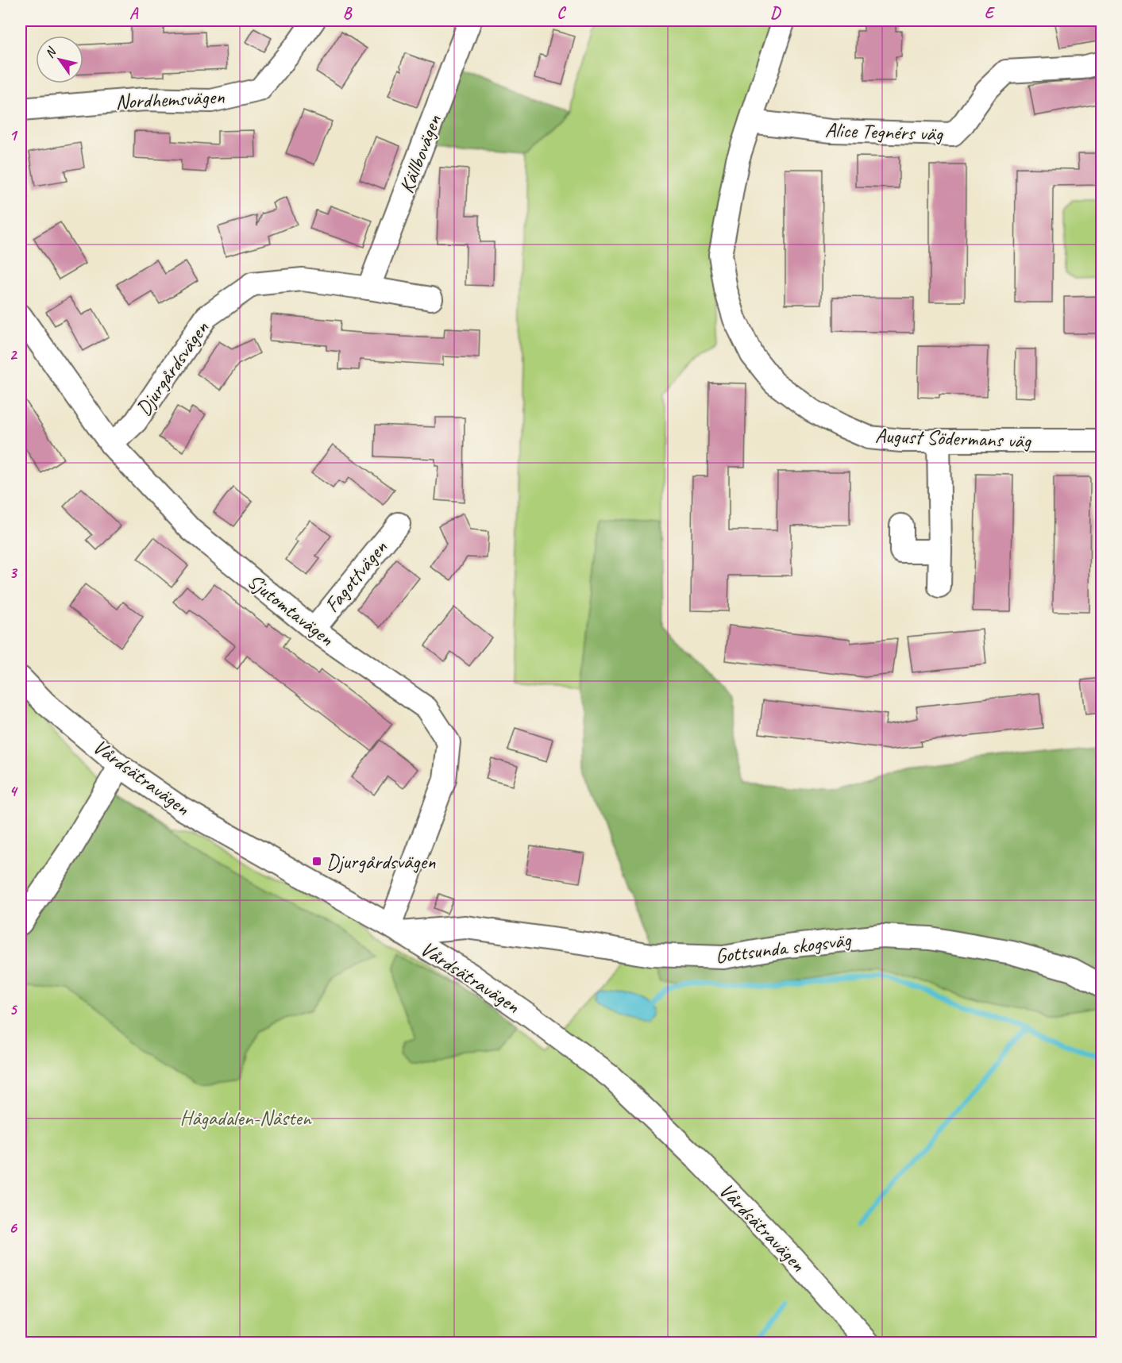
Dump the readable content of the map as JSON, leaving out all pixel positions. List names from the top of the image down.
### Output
{
  "streets": {
    "street": [
      "Nordhemsvägen",
      "Alice Tegnérs väg",
      "Källbovägen",
      "Djurgårdsvägen",
      "August Södermans väg",
      "Fagottvägen",
      "Sjutomtavägen",
      "Vårdsätravägen",
      "Gottsunda skogsväg"
    ]
  },
  "crossings": [
    ["Alice Tegnérs väg", "August Södermans väg"],
    ["Källbovägen", "Djurgårdsvägen"],
    ["Djurgårdsvägen", "Sjutomtavägen"],
    ["Fagottvägen", "Sjutomtavägen"],
    ["Sjutomtavägen", "Vårdsätravägen"],
    ["Sjutomtavägen", "Gottsunda skogsväg"],
    ["Vårdsätravägen", "Gottsunda skogsväg"]
  ],
  "parks": ["Hågadalen-Nåsten"],
  "places": {
    "transit": ["Djurgårdsvägen"]
  },
  "north": "top left",
  "grid": {
    "columns": [
      "A",
      "B",
      "C",
      "D",
      "E"
    ],
    "rows": [
      "1",
      "2",
      "3",
      "4",
      "5",
      "6"
    ]
  }
}
